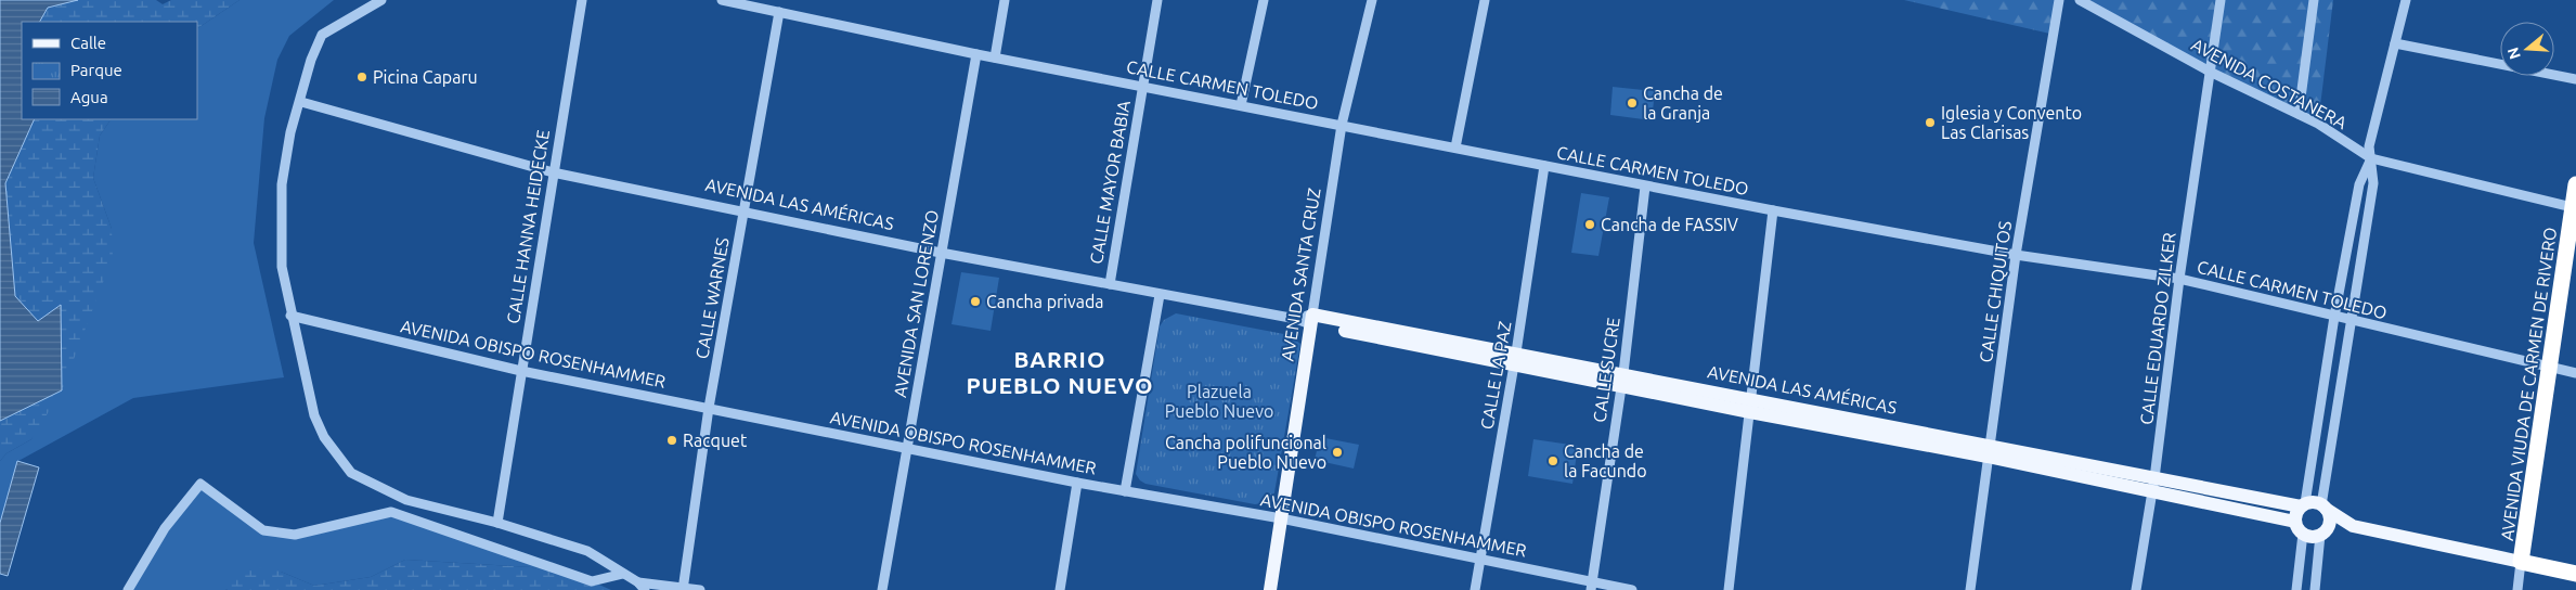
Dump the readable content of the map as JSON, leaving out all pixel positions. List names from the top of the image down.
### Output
{
  "streets": {
    "highway": ["AVENIDA VIUDA DE CARMEN DE RIVERO"],
    "main road": ["AVENIDA LAS AMÉRICAS", "AVENIDA SANTA CRUZ"],
    "street": [
      "AVENIDA COSTANERA",
      "CALLE CARMEN TOLEDO",
      "CALLE MAYOR BABIA",
      "CALLE HANNA HEIDECKE",
      "CALLE CHIQUITOS",
      "CALLE WARNES",
      "AVENIDA SAN LORENZO",
      "CALLE EDUARDO ZILKER",
      "AVENIDA OBISPO ROSENHAMMER",
      "CALLE SUCRE",
      "CALLE LA PAZ"
    ]
  },
  "crossings": [
    ["AVENIDA COSTANERA", "CALLE EDUARDO ZILKER"],
    ["AVENIDA COSTANERA", "AVENIDA VIUDA DE CARMEN DE RIVERO"],
    ["CALLE CARMEN TOLEDO", "CALLE MAYOR BABIA"],
    ["CALLE CARMEN TOLEDO", "AVENIDA SANTA CRUZ"],
    ["CALLE CARMEN TOLEDO", "CALLE CHIQUITOS"],
    ["CALLE CARMEN TOLEDO", "CALLE WARNES"],
    ["CALLE CARMEN TOLEDO", "AVENIDA SAN LORENZO"],
    ["CALLE CARMEN TOLEDO", "CALLE EDUARDO ZILKER"],
    ["CALLE CARMEN TOLEDO", "CALLE SUCRE"],
    ["CALLE CARMEN TOLEDO", "CALLE LA PAZ"],
    ["CALLE CARMEN TOLEDO", "AVENIDA VIUDA DE CARMEN DE RIVERO"],
    ["CALLE MAYOR BABIA", "AVENIDA LAS AMÉRICAS"],
    ["AVENIDA LAS AMÉRICAS", "CALLE HANNA HEIDECKE"],
    ["AVENIDA LAS AMÉRICAS", "AVENIDA SANTA CRUZ"],
    ["AVENIDA LAS AMÉRICAS", "CALLE CHIQUITOS"],
    ["AVENIDA LAS AMÉRICAS", "CALLE WARNES"],
    ["AVENIDA LAS AMÉRICAS", "AVENIDA SAN LORENZO"],
    ["AVENIDA LAS AMÉRICAS", "CALLE EDUARDO ZILKER"],
    ["AVENIDA LAS AMÉRICAS", "CALLE SUCRE"],
    ["AVENIDA LAS AMÉRICAS", "CALLE LA PAZ"],
    ["CALLE HANNA HEIDECKE", "AVENIDA OBISPO ROSENHAMMER"],
    ["AVENIDA SANTA CRUZ", "AVENIDA OBISPO ROSENHAMMER"],
    ["CALLE WARNES", "AVENIDA OBISPO ROSENHAMMER"],
    ["AVENIDA SAN LORENZO", "AVENIDA OBISPO ROSENHAMMER"],
    ["AVENIDA OBISPO ROSENHAMMER", "CALLE SUCRE"],
    ["AVENIDA OBISPO ROSENHAMMER", "CALLE LA PAZ"]
  ],
  "districts": ["BARRIO PUEBLO NUEVO"],
  "parks": ["Plazuela Pueblo Nuevo"],
  "places": [
    "Picina Caparu",
    "Cancha de la Granja",
    "Iglesia y Convento Las Clarisas",
    "Cancha de FASSIV",
    "Cancha privada",
    "Racquet",
    "Cancha polifuncional Pueblo Nuevo",
    "Cancha de la Facundo"
  ],
  "legend": ["Calle", "Parque", "Agua"],
  "north": "left"
}
